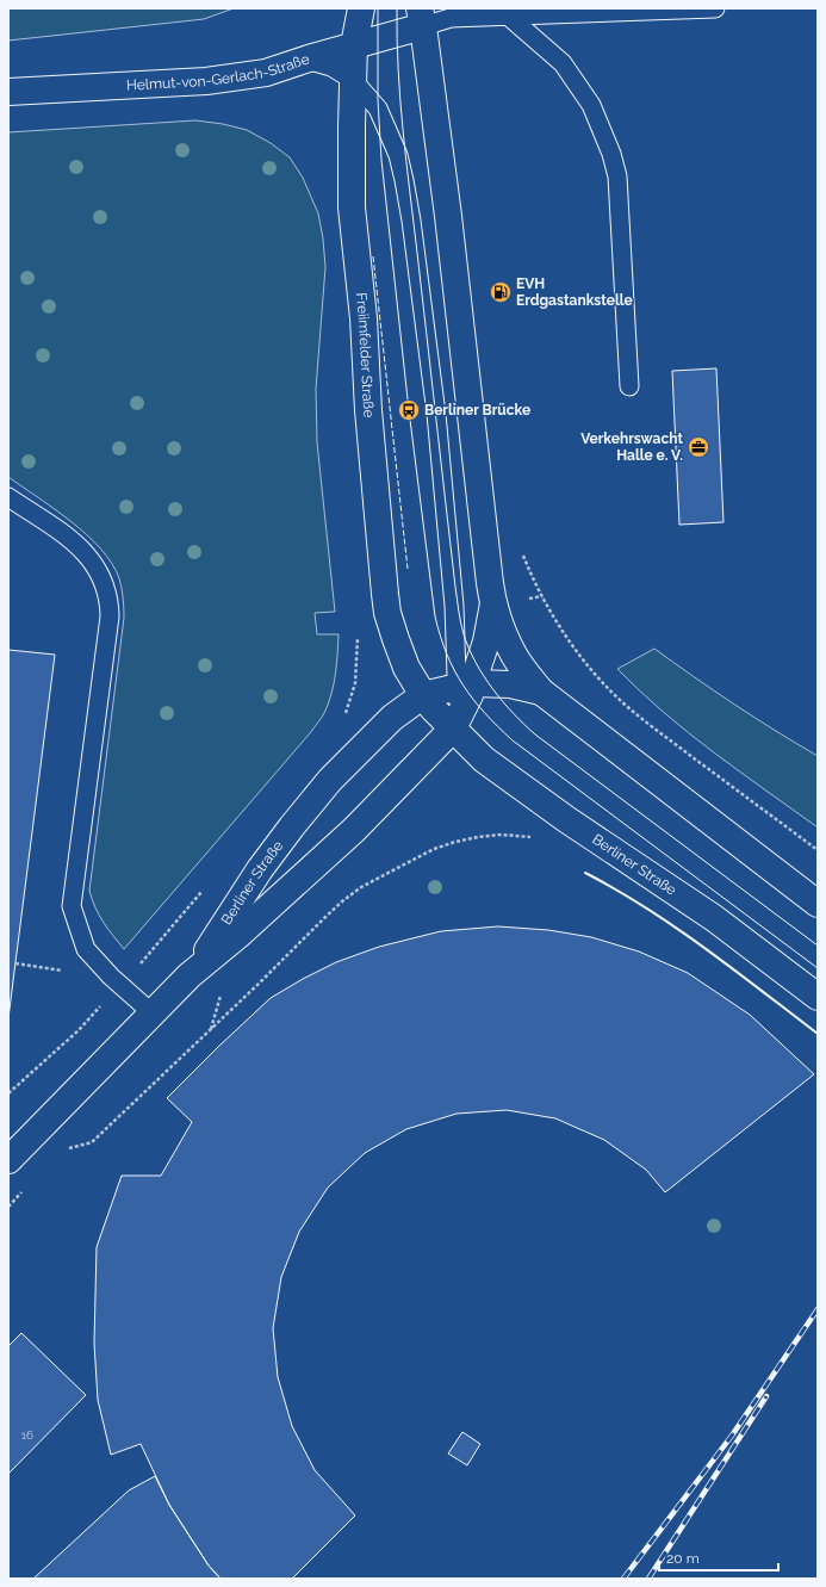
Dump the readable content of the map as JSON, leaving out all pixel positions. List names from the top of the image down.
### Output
{
  "streets": {
    "street": ["Helmut-von-Gerlach-Straße", "Freiimfelder Straße", "Berliner Straße"]
  },
  "crossings": [
    ["Helmut-von-Gerlach-Straße", "Freiimfelder Straße"],
    ["Freiimfelder Straße", "Berliner Straße"]
  ],
  "places": {
    "fuel station": ["EVH Erdgastankstelle"],
    "bus stop": ["Berliner Brücke"],
    "office": ["Verkehrswacht Halle e. V."]
  },
  "house_numbers": ["16"],
  "scale_bar": "20 m"
}
